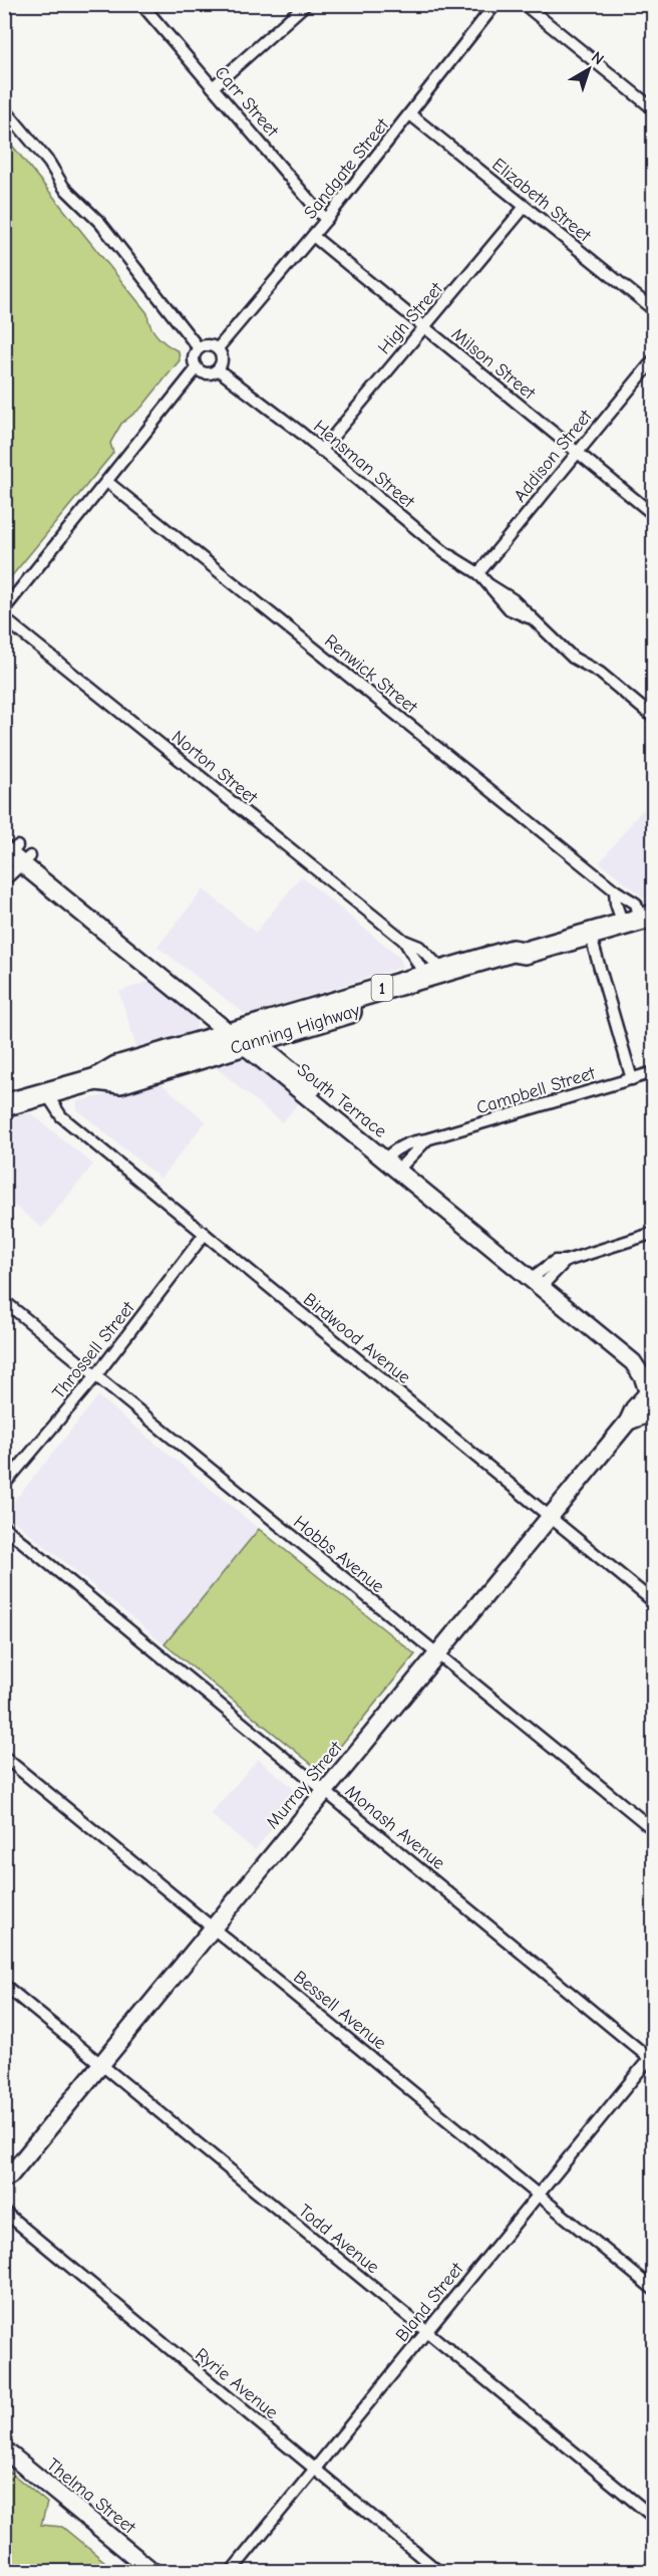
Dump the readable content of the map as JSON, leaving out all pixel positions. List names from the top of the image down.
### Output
{
  "streets": {
    "highway": ["1", "Canning Highway"],
    "main road": ["South Terrace", "Murray Street", "Thelma Street"],
    "street": [
      "Carr Street",
      "Sandgate Street",
      "Elizabeth Street",
      "High Street",
      "Milson Street",
      "Addison Street",
      "Hensman Street",
      "Renwick Street",
      "Norton Street",
      "Campbell Street",
      "Birdwood Avenue",
      "Throssell Street",
      "Hobbs Avenue",
      "Monash Avenue",
      "Bessell Avenue",
      "Todd Avenue",
      "Bland Street",
      "Ryrie Avenue"
    ]
  },
  "crossings": [
    ["Carr Street", "Sandgate Street"],
    ["Sandgate Street", "Elizabeth Street"],
    ["Sandgate Street", "Milson Street"],
    ["Sandgate Street", "Hensman Street"],
    ["Elizabeth Street", "High Street"],
    ["High Street", "Milson Street"],
    ["High Street", "Hensman Street"],
    ["Milson Street", "Addison Street"],
    ["Addison Street", "Hensman Street"],
    ["Renwick Street", "Canning Highway"],
    ["Norton Street", "Canning Highway"],
    ["Canning Highway", "South Terrace"],
    ["Canning Highway", "Birdwood Avenue"],
    ["Campbell Street", "South Terrace"],
    ["South Terrace", "Murray Street"],
    ["Birdwood Avenue", "Throssell Street"],
    ["Birdwood Avenue", "Murray Street"],
    ["Throssell Street", "Hobbs Avenue"],
    ["Hobbs Avenue", "Murray Street"],
    ["Murray Street", "Monash Avenue"],
    ["Murray Street", "Bessell Avenue"],
    ["Murray Street", "Todd Avenue"],
    ["Monash Avenue", "Bland Street"],
    ["Bessell Avenue", "Bland Street"],
    ["Todd Avenue", "Bland Street"],
    ["Bland Street", "Ryrie Avenue"]
  ],
  "north": "top right"
}
